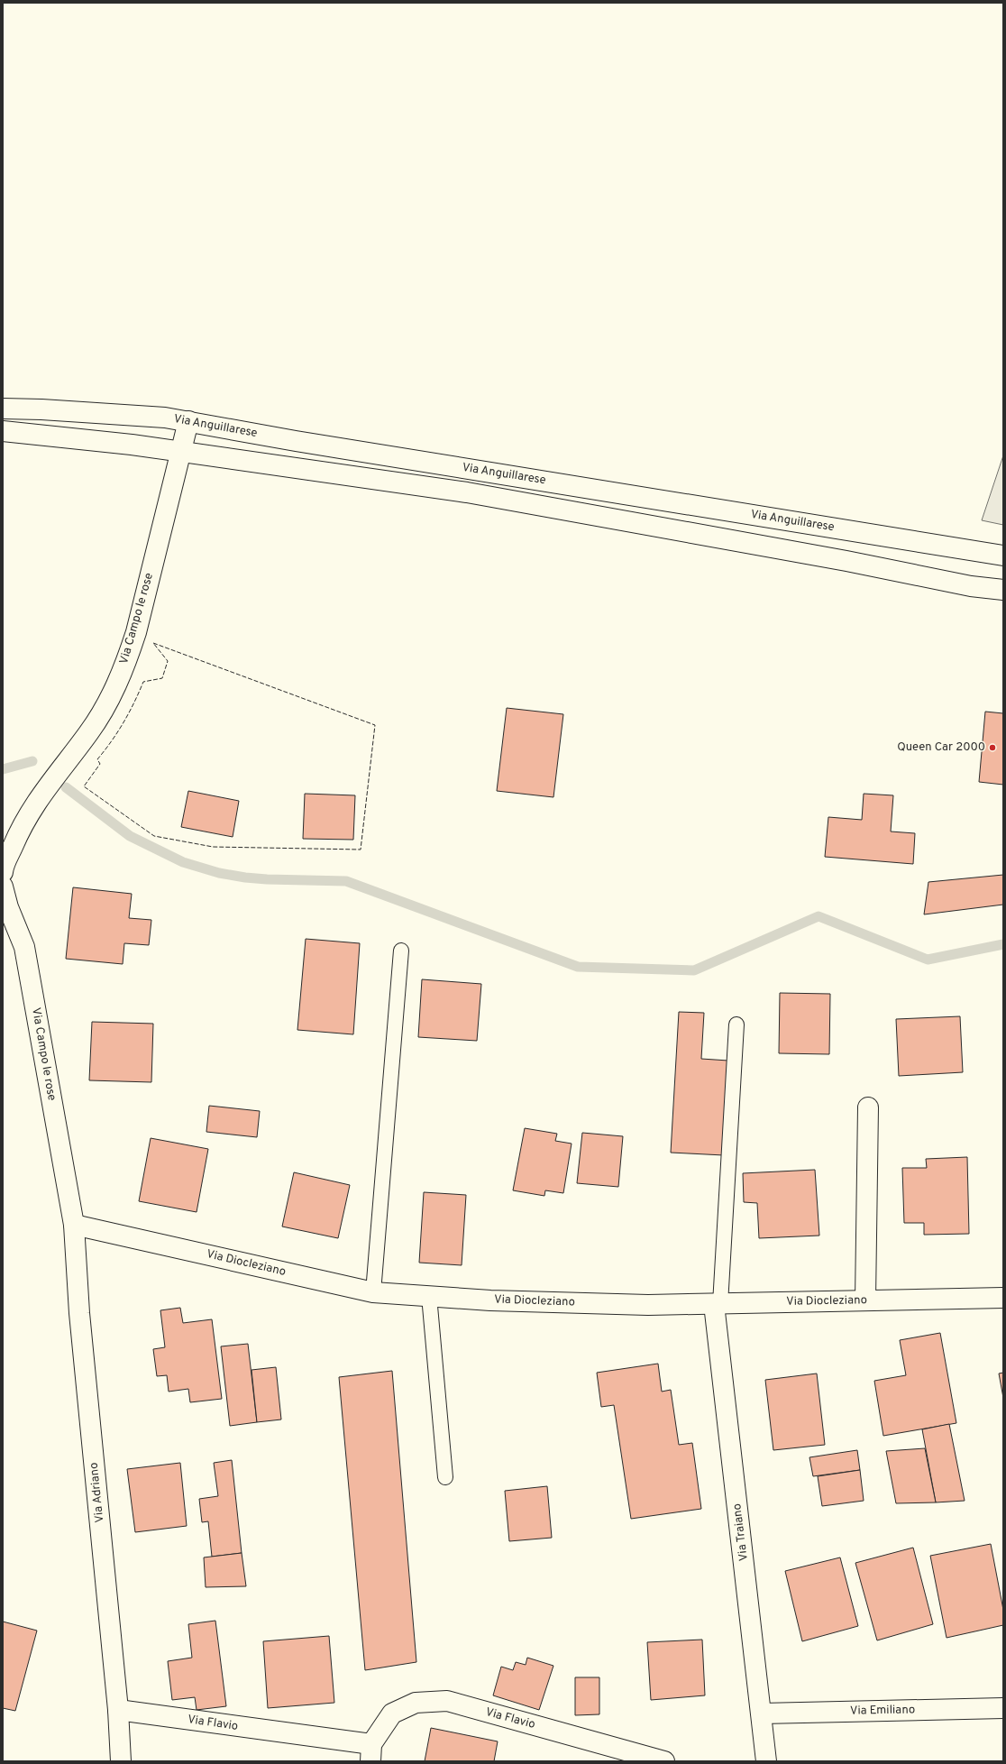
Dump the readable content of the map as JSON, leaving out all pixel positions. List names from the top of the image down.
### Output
{
  "streets": {
    "street": [
      "Via Anguillarese",
      "Via Campo le rose",
      "Via Diocleziano",
      "Via Adriano",
      "Via Traiano",
      "Via Emiliano",
      "Via Flavio"
    ]
  },
  "crossings": [
    ["Via Anguillarese", "Via Campo le rose"],
    ["Via Campo le rose", "Via Diocleziano"],
    ["Via Campo le rose", "Via Adriano"],
    ["Via Diocleziano", "Via Adriano"],
    ["Via Diocleziano", "Via Traiano"],
    ["Via Adriano", "Via Flavio"],
    ["Via Traiano", "Via Emiliano"]
  ],
  "places": ["Queen Car 2000"]
}
